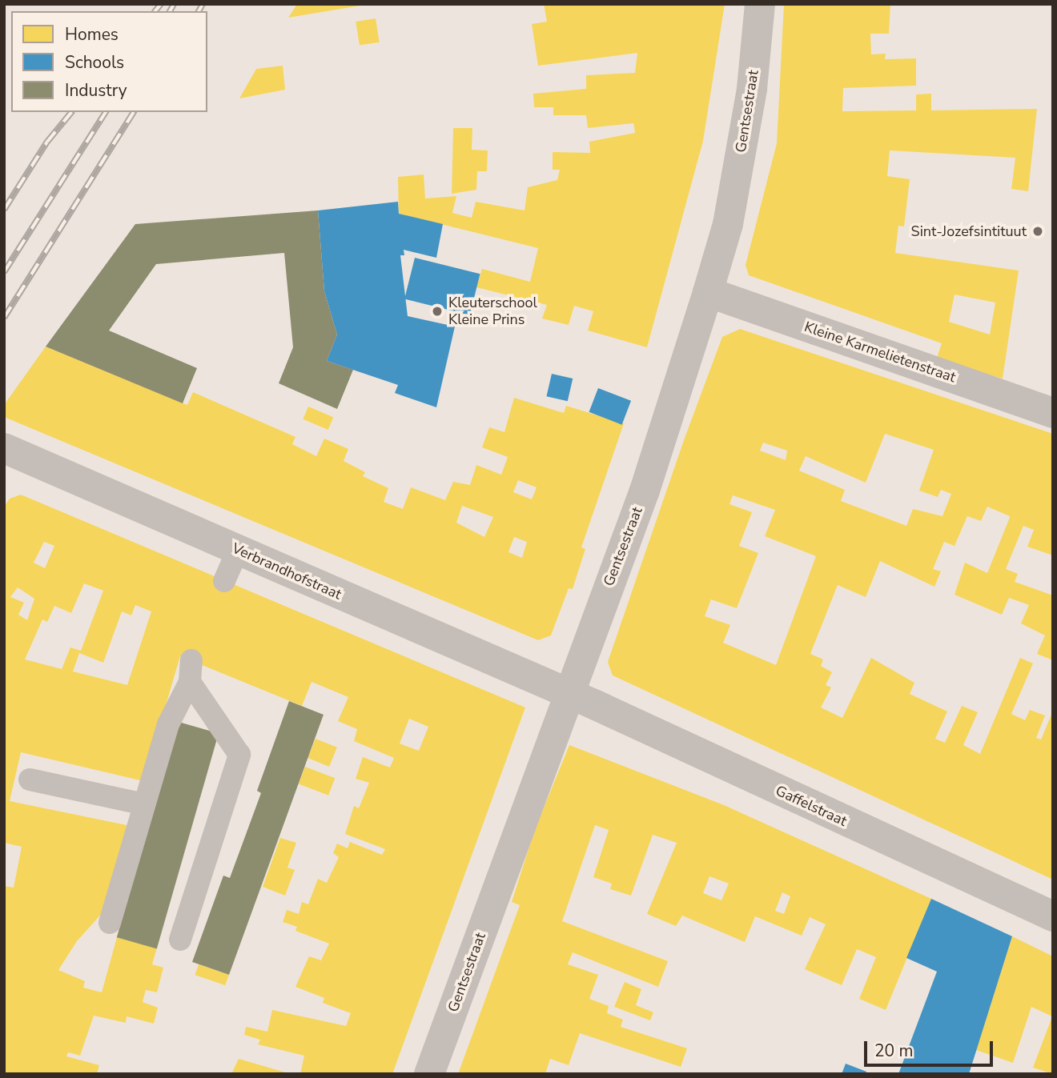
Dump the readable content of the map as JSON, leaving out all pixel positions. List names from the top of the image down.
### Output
{
  "streets": {
    "street": [
      "Gentsestraat",
      "Kleine Karmelietenstraat",
      "Verbrandhofstraat",
      "Gaffelstraat"
    ]
  },
  "crossings": [
    ["Gentsestraat", "Kleine Karmelietenstraat"],
    ["Gentsestraat", "Verbrandhofstraat"],
    ["Gentsestraat", "Gaffelstraat"],
    ["Verbrandhofstraat", "Gaffelstraat"]
  ],
  "places": ["Sint-Jozefsintituut", "Kleuterschool Kleine Prins"],
  "legend": ["Homes", "Schools", "Industry"],
  "scale_bar": "20 m"
}
